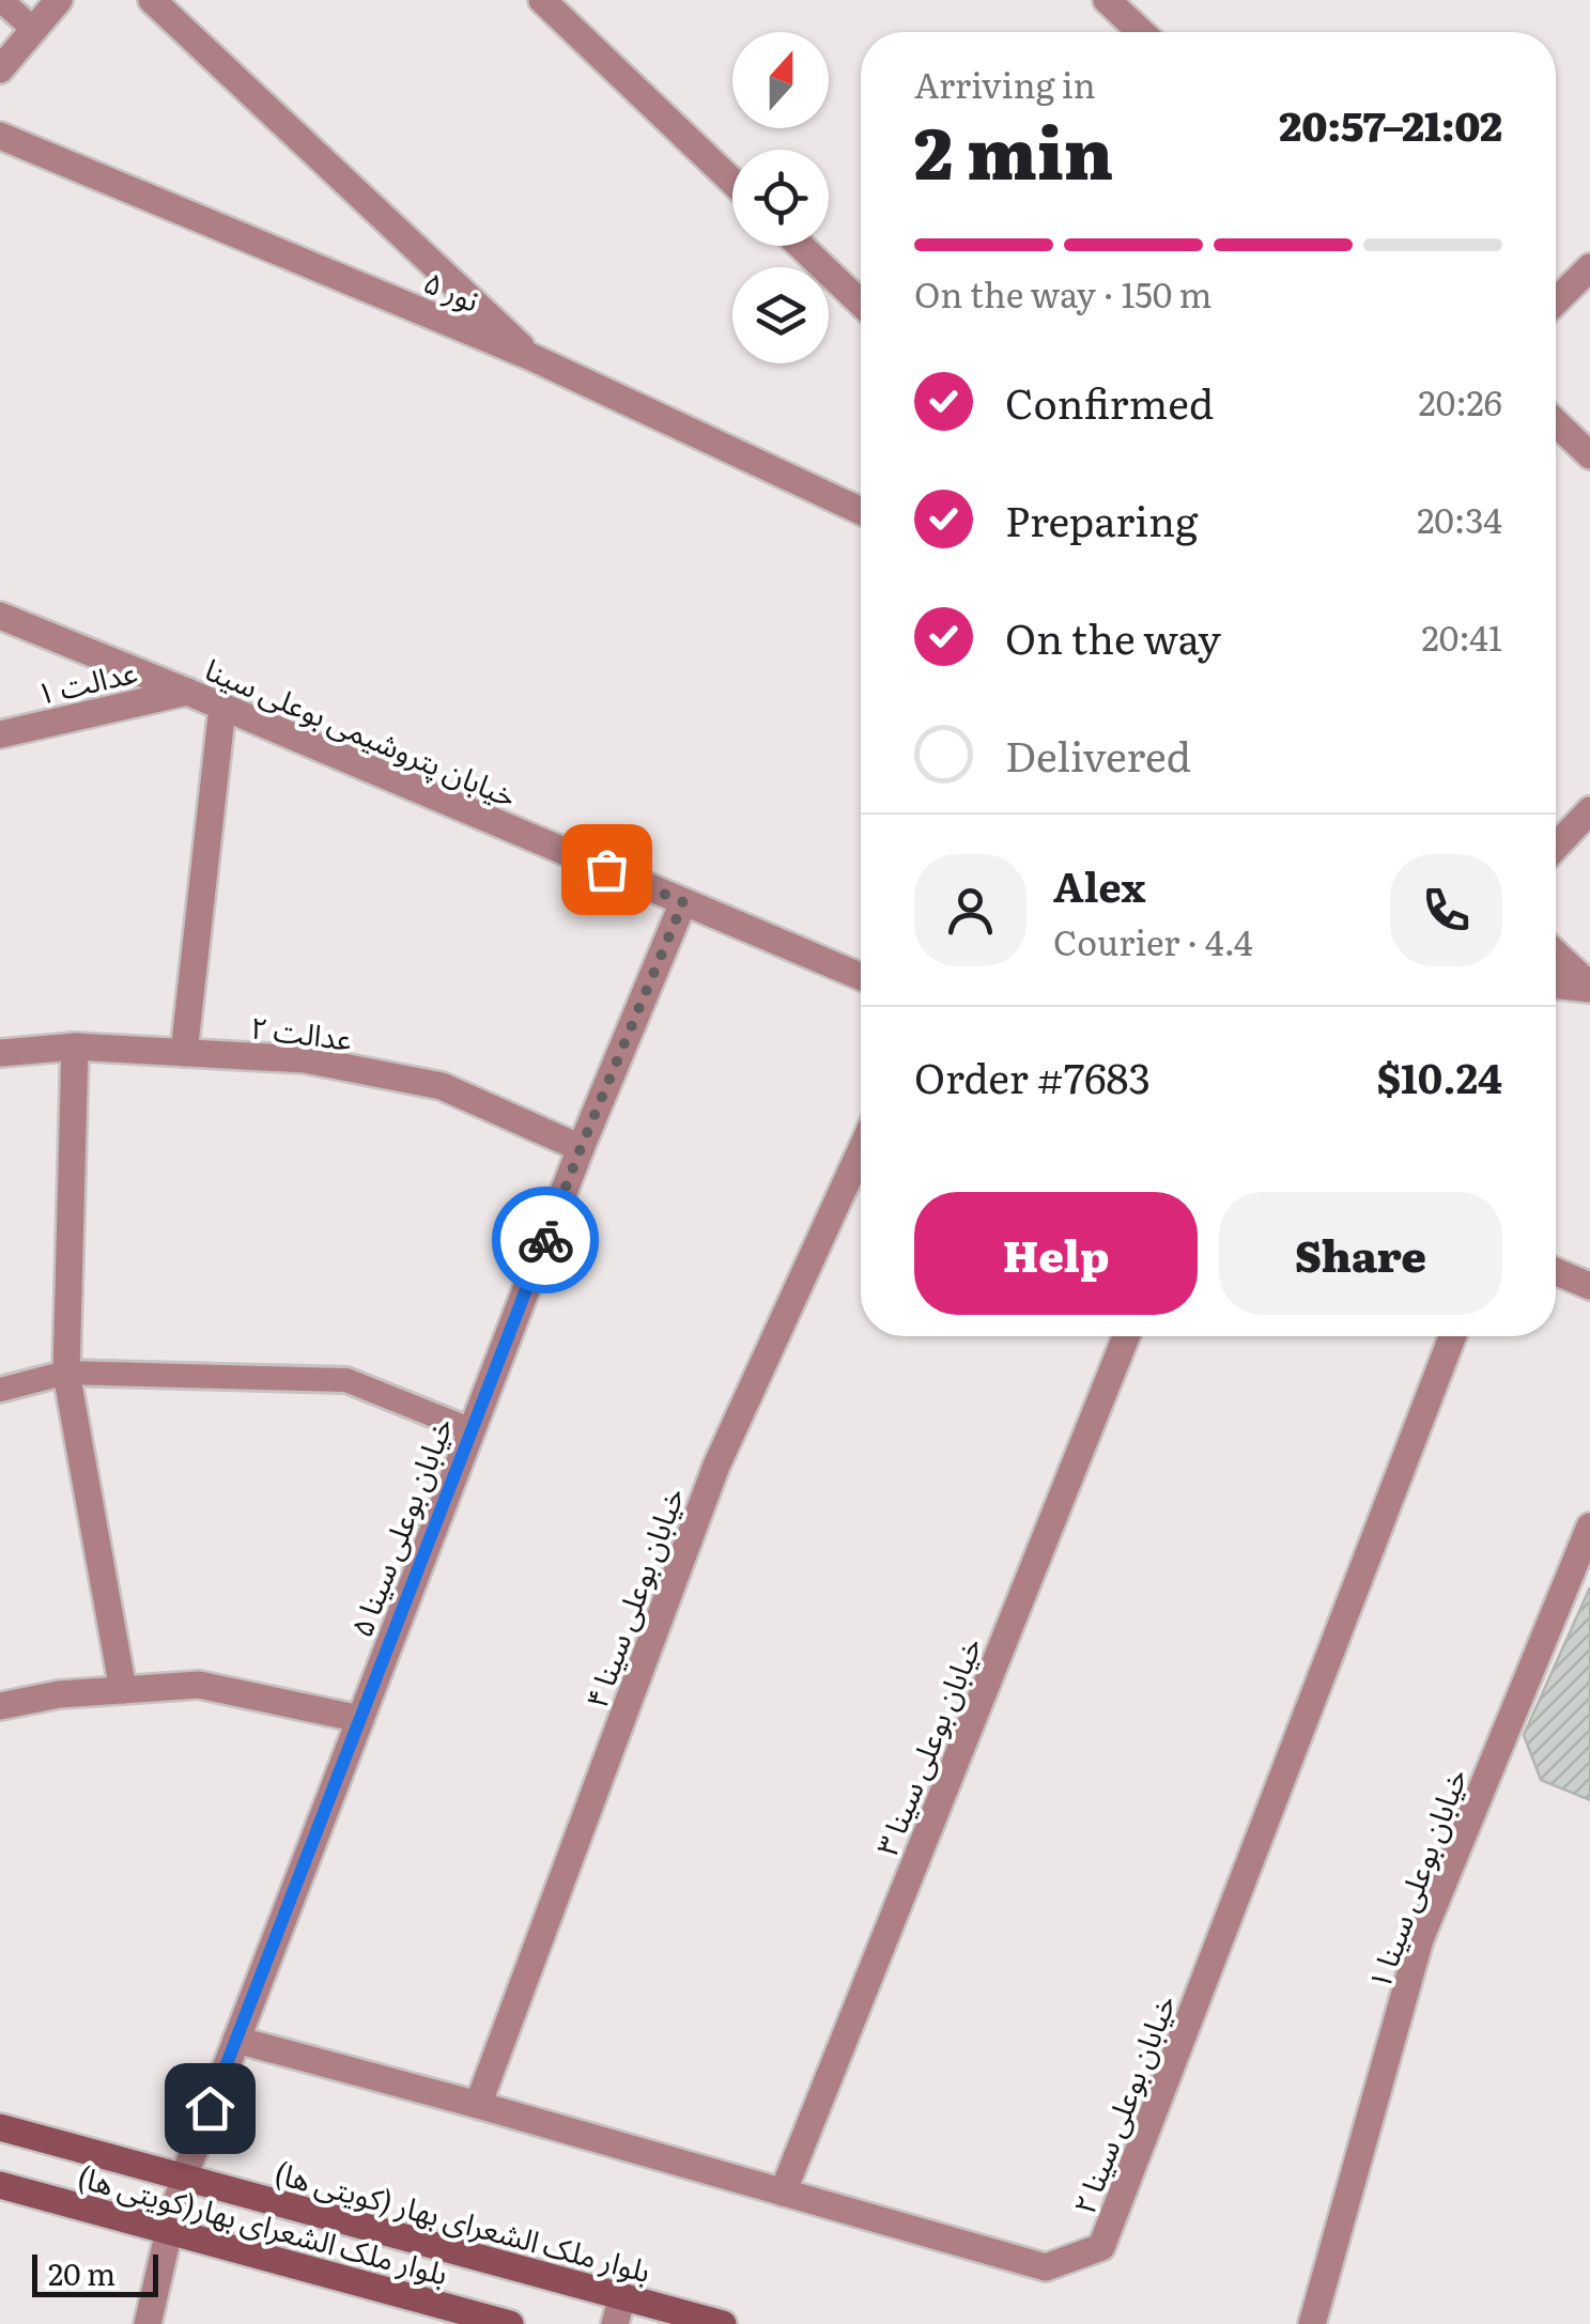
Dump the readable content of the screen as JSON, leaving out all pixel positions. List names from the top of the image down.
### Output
{
  "streets": {
    "street": [
      "نور ۵",
      "عدالت ۱",
      "خیابان پتروشیمی بوعلی سینا",
      "عدالت ۲",
      "خیابان بوعلی سینا ۵",
      "خیابان بوعلی سینا ۴",
      "خیابان بوعلی سینا ۳",
      "خیابان بوعلی سینا ۱",
      "خیابان بوعلی سینا ۲",
      "بلوار ملک الشعرای بهار (کویتی ها)",
      "بلوار ملک الشعرای بهار(کویتی ها)"
    ]
  },
  "crossings": [
    ["عدالت ۱", "خیابان پتروشیمی بوعلی سینا"],
    ["خیابان پتروشیمی بوعلی سینا", "خیابان بوعلی سینا ۵"],
    ["عدالت ۲", "خیابان بوعلی سینا ۵"],
    ["خیابان بوعلی سینا ۵", "خیابان بوعلی سینا ۲"],
    ["خیابان بوعلی سینا ۵", "بلوار ملک الشعرای بهار (کویتی ها)"],
    ["خیابان بوعلی سینا ۵", "بلوار ملک الشعرای بهار(کویتی ها)"],
    ["خیابان بوعلی سینا ۴", "خیابان بوعلی سینا ۲"],
    ["خیابان بوعلی سینا ۳", "خیابان بوعلی سینا ۲"]
  ],
  "scale_bar": "20 m",
  "north": "top",
  "page": {
    "heading": ["2 min", "Arriving in", "20:57–21:02"],
    "panel": [
      "Alex",
      "Courier · 4.4",
      "Order #7683",
      "$10.24"
    ],
    "bar": "On the way · 150 m",
    "list": [
      ["Confirmed", "20:26"],
      ["Preparing", "20:34"],
      ["On the way", "20:41"],
      "Delivered"
    ],
    "buttons": ["Help", "Share"],
    "scale": "20 m"
  }
}
